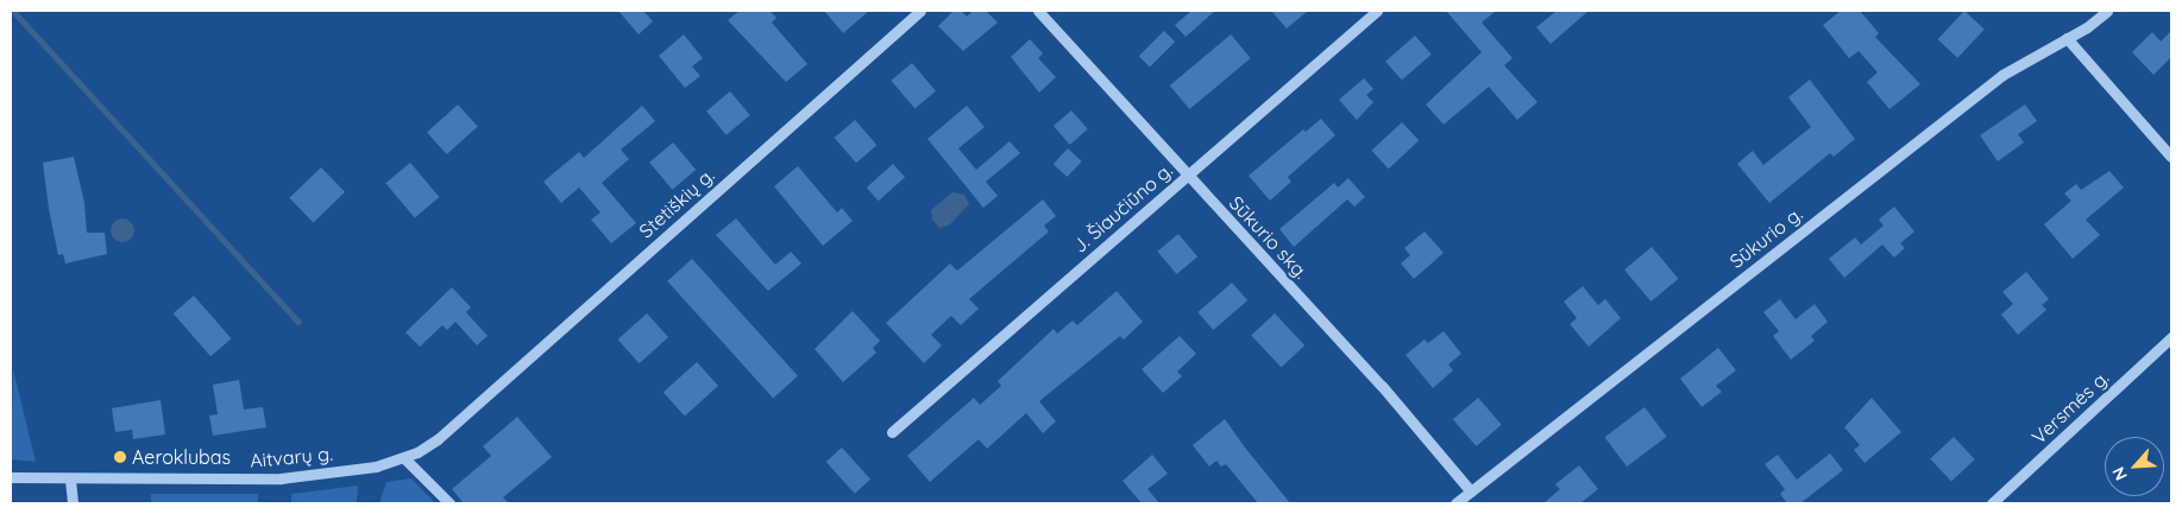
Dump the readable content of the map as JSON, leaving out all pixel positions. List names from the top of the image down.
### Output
{
  "streets": {
    "street": [
      "Stetiškių g.",
      "J. Šiaučiūno g.",
      "Sūkurio skg.",
      "Sūkurio g.",
      "Versmės g.",
      "Aitvarų g."
    ]
  },
  "crossings": [
    ["Stetiškių g.", "Aitvarų g."],
    ["J. Šiaučiūno g.", "Sūkurio skg."],
    ["Sūkurio skg.", "Sūkurio g."]
  ],
  "places": ["Aeroklubas"],
  "north": "bottom left"
}
